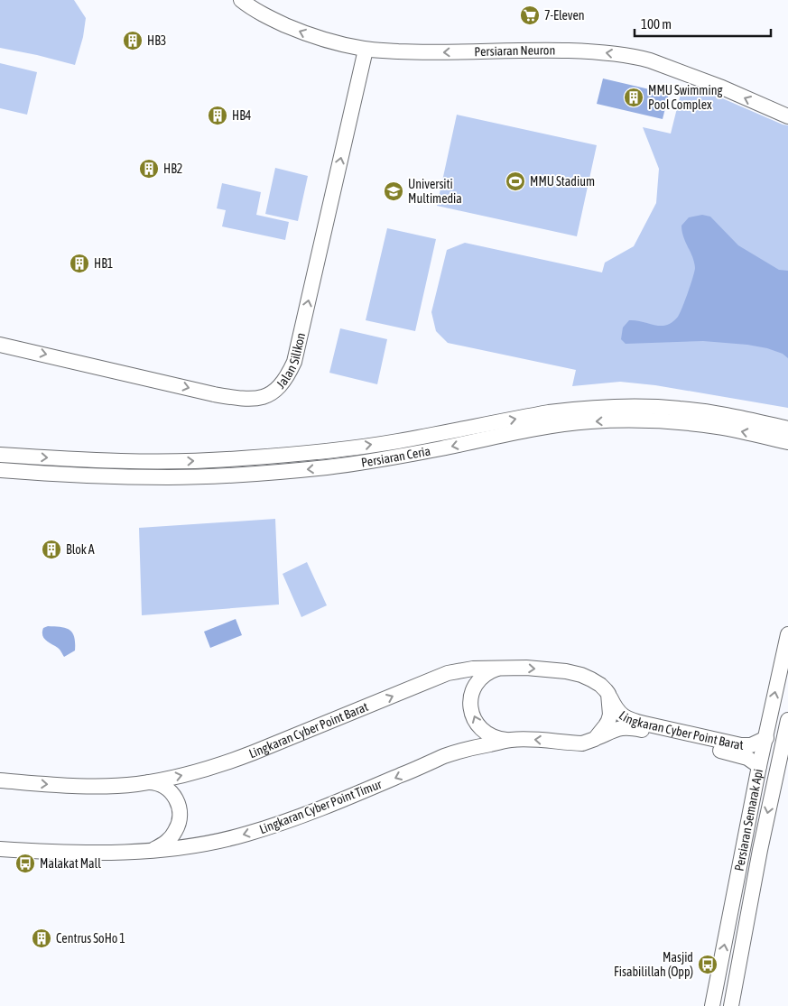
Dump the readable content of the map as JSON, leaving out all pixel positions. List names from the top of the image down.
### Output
{
  "streets": {
    "street": [
      "Persiaran Neuron",
      "Jalan Silikon",
      "Persiaran Ceria",
      "Lingkaran Cyber Point Barat",
      "Lingkaran Cyber Point Timur",
      "Persiaran Semarak Api"
    ]
  },
  "crossings": [
    ["Persiaran Neuron", "Jalan Silikon"],
    ["Lingkaran Cyber Point Barat", "Lingkaran Cyber Point Timur"],
    ["Lingkaran Cyber Point Barat", "Persiaran Semarak Api"]
  ],
  "one_way": ["Persiaran Neuron", "Lingkaran Cyber Point Barat", "Lingkaran Cyber Point Timur"],
  "places": {
    "supermarket": ["7-Eleven"],
    "building": [
      "HB3",
      "MMU Swimming Pool Complex",
      "HB4",
      "HB2",
      "HB1",
      "Blok A",
      "Centrus SoHo 1"
    ],
    "sports": ["MMU Stadium"],
    "school or university": ["Universiti Multimedia"],
    "bus stop": ["Malakat Mall", "Masjid Fisabilillah (Opp)"]
  },
  "scale_bar": "100 m"
}
